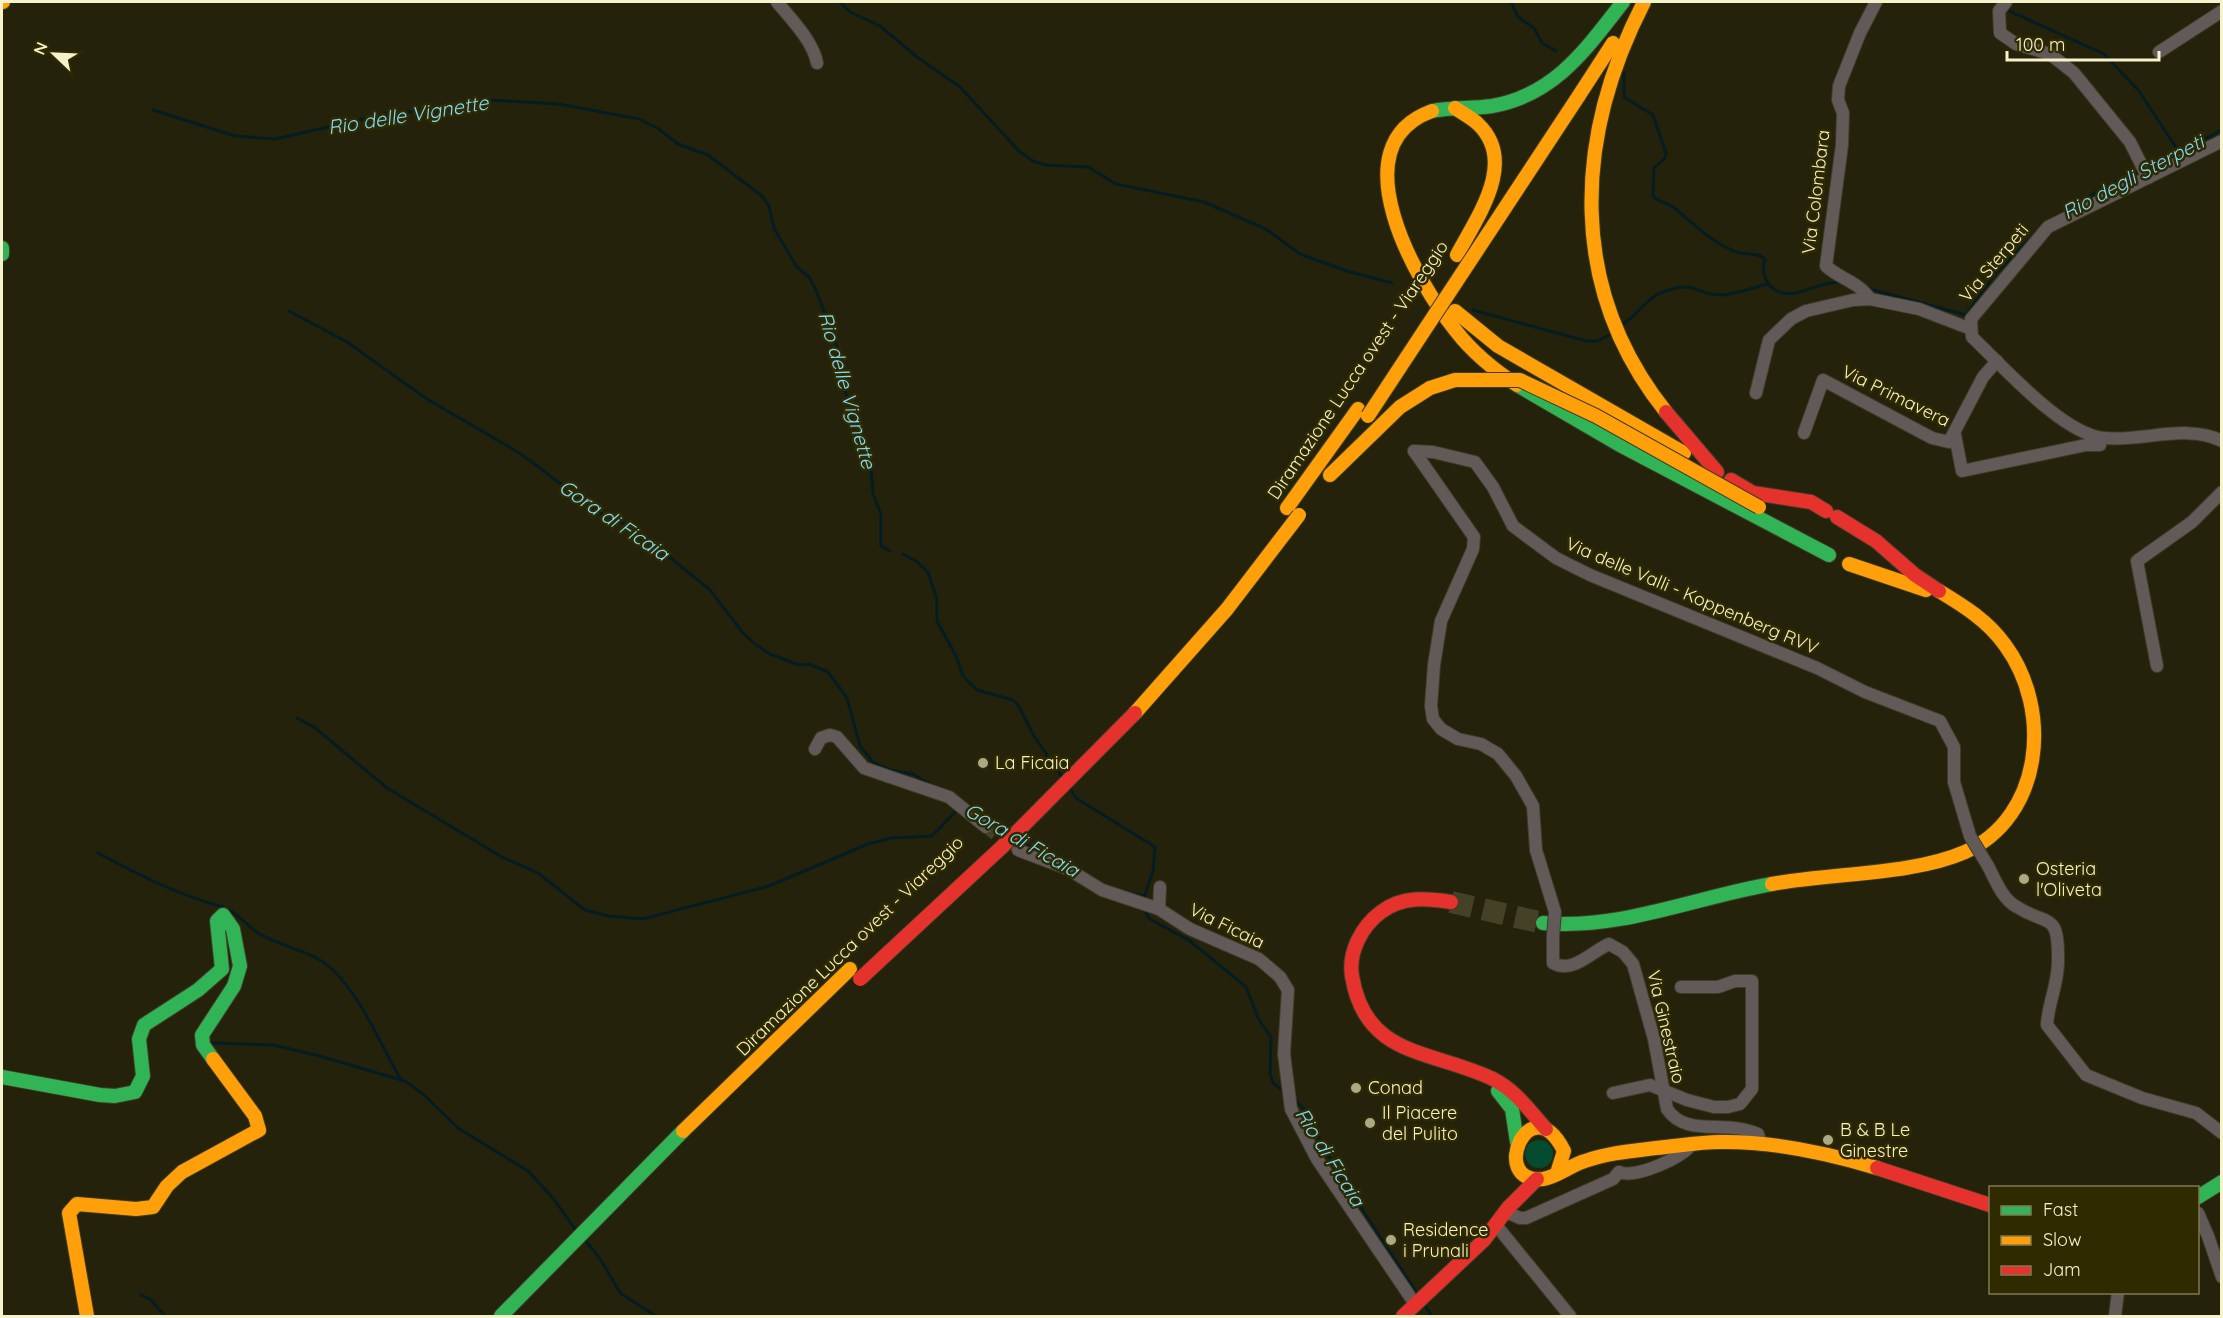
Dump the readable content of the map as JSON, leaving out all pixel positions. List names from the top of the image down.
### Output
{
  "streets": {
    "main road": ["Diramazione Lucca ovest - Viareggio"],
    "street": [
      "Via Colombara",
      "Via Sterpeti",
      "Via Primavera",
      "Via delle Valli - Koppenberg RVV",
      "Via Ficaia",
      "Via Ginestraio"
    ]
  },
  "crossings": [
    ["Via Sterpeti", "Via Primavera"],
    ["Via delle Valli - Koppenberg RVV", "Via Ginestraio"]
  ],
  "water": [
    "Rio delle Vignette",
    "Rio degli Sterpeti",
    "Gora di Ficaia",
    "Rio di Ficaia"
  ],
  "places": [
    "La Ficaia",
    "Osteria l'Oliveta",
    "Conad",
    "Il Piacere del Pulito",
    "B & B Le Ginestre",
    "Residence i Prunali"
  ],
  "legend": ["Fast", "Slow", "Jam"],
  "scale_bar": "100 m",
  "north": "top left"
}
